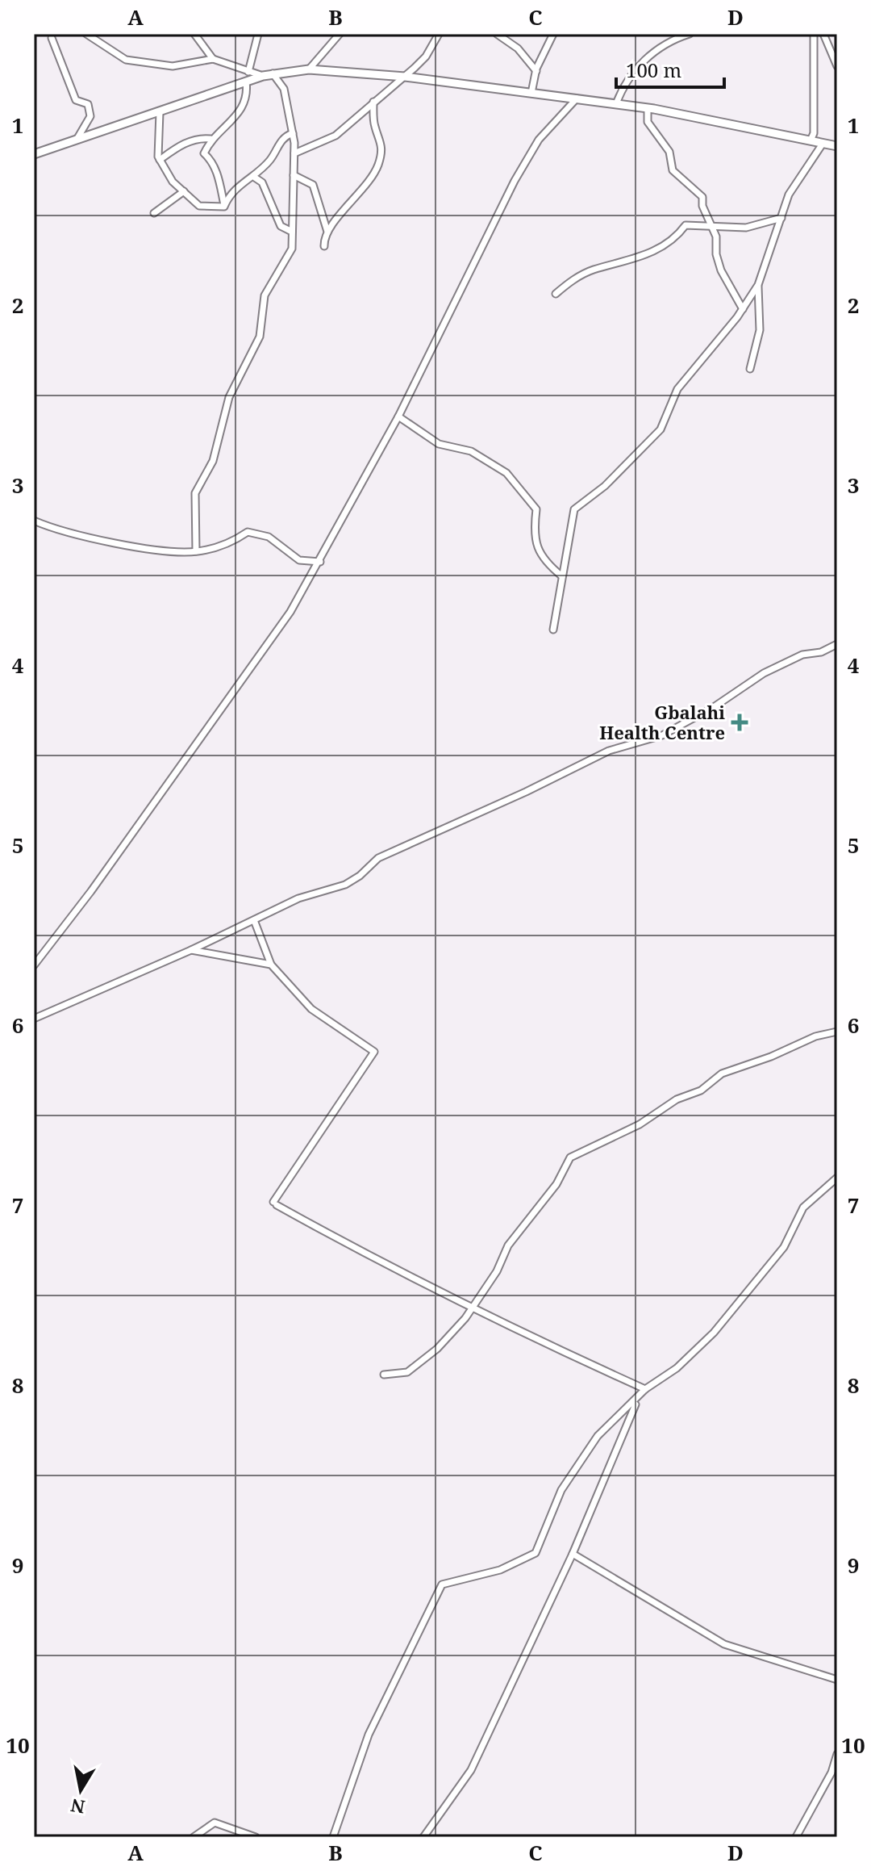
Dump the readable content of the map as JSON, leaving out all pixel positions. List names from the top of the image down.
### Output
{
  "places": {
    "health": ["Gbalahi Health Centre"]
  },
  "scale_bar": "100 m",
  "north": "bottom",
  "grid": {
    "columns": [
      "A",
      "B",
      "C",
      "D"
    ],
    "rows": [
      "1",
      "2",
      "3",
      "4",
      "5",
      "6",
      "7",
      "8",
      "9",
      "10"
    ]
  }
}
